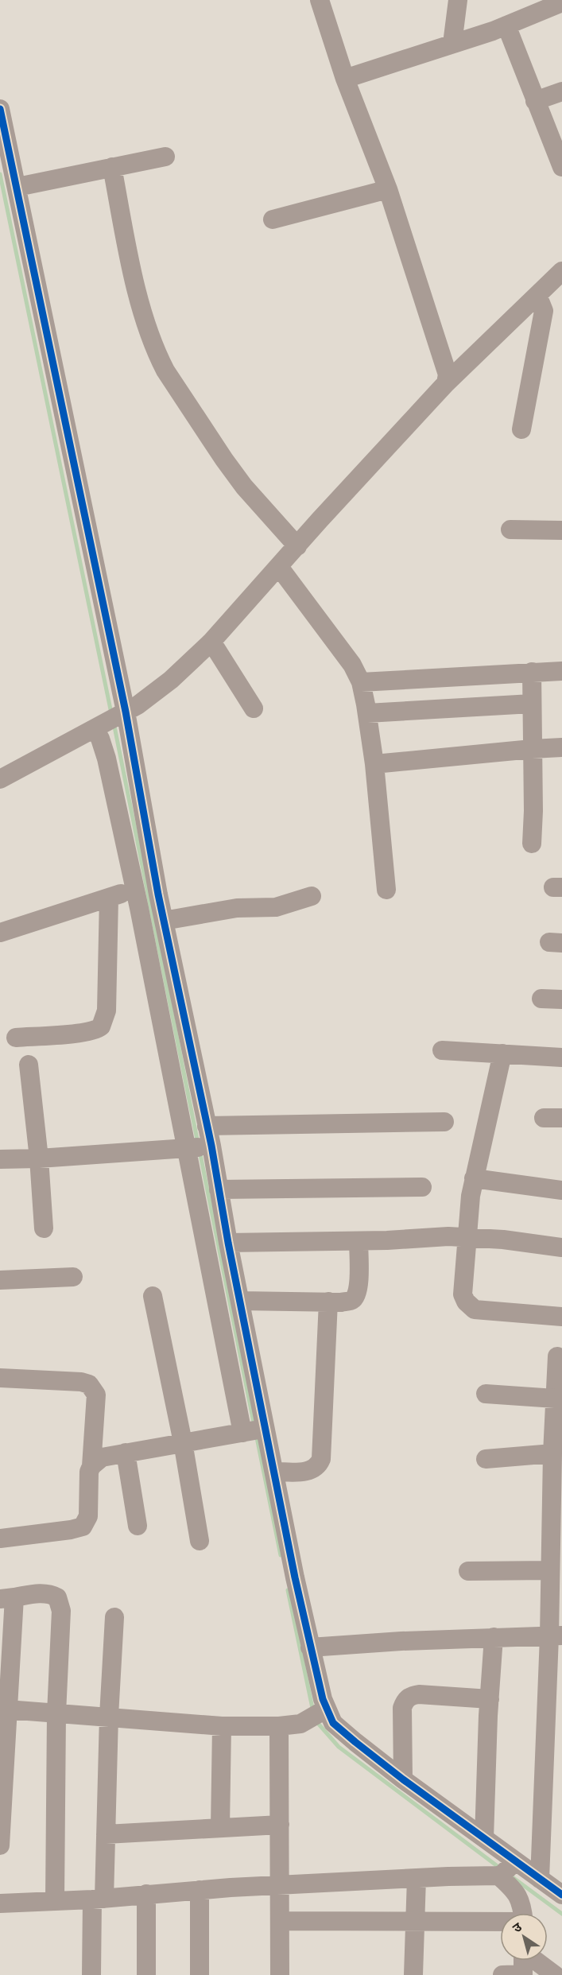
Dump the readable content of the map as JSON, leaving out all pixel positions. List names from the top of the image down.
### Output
{
  "north": "top left"
}
